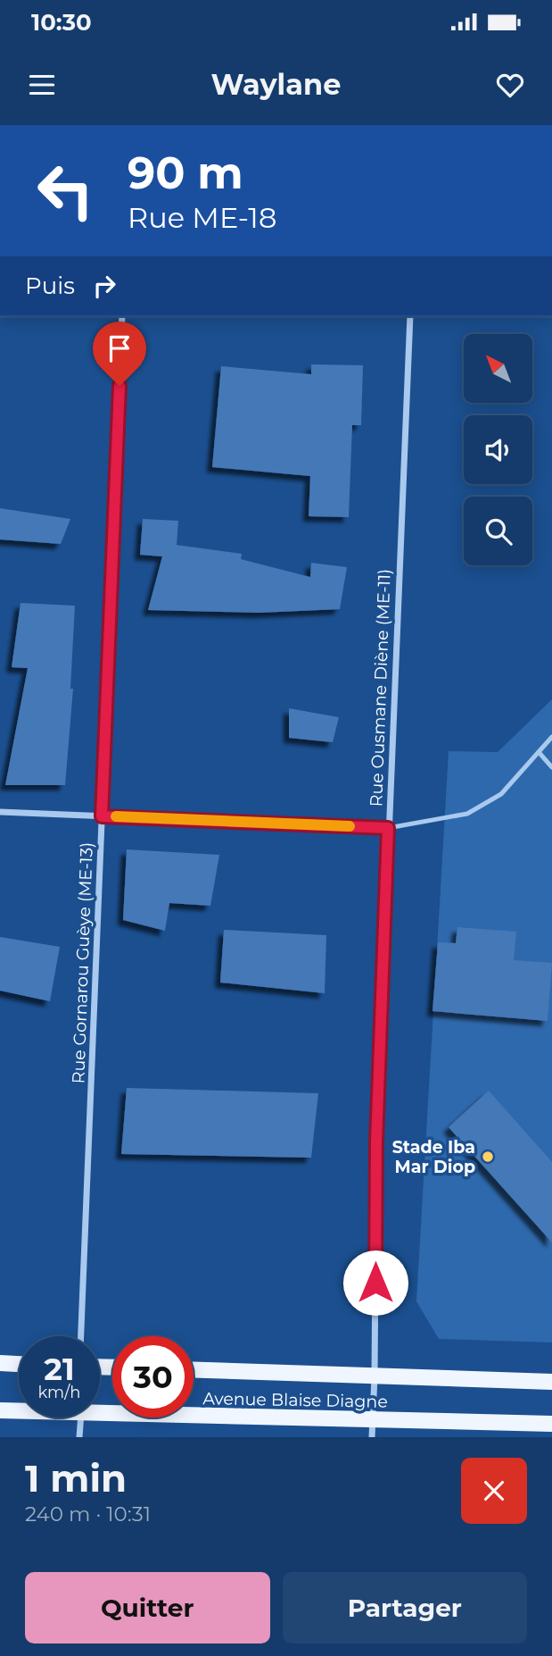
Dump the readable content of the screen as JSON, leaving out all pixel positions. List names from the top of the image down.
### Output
{
  "streets": {
    "main road": ["Avenue Blaise Diagne"],
    "street": ["Rue Ousmane Diène (ME-11)", "Rue Gornarou Guèye (ME-13)"]
  },
  "crossings": [
    ["Rue Ousmane Diène (ME-11)", "Avenue Blaise Diagne"]
  ],
  "places": ["Stade Iba Mar Diop"],
  "north": "top left",
  "page": {
    "status": "10:30",
    "header": "Waylane",
    "turn": ["90 m", "Rue ME-18"],
    "then": "Puis",
    "speed": "21 km/h",
    "limit": "30",
    "heading": ["1 min", "240 m · 10:31"],
    "buttons": ["Quitter", "Partager"]
  }
}
